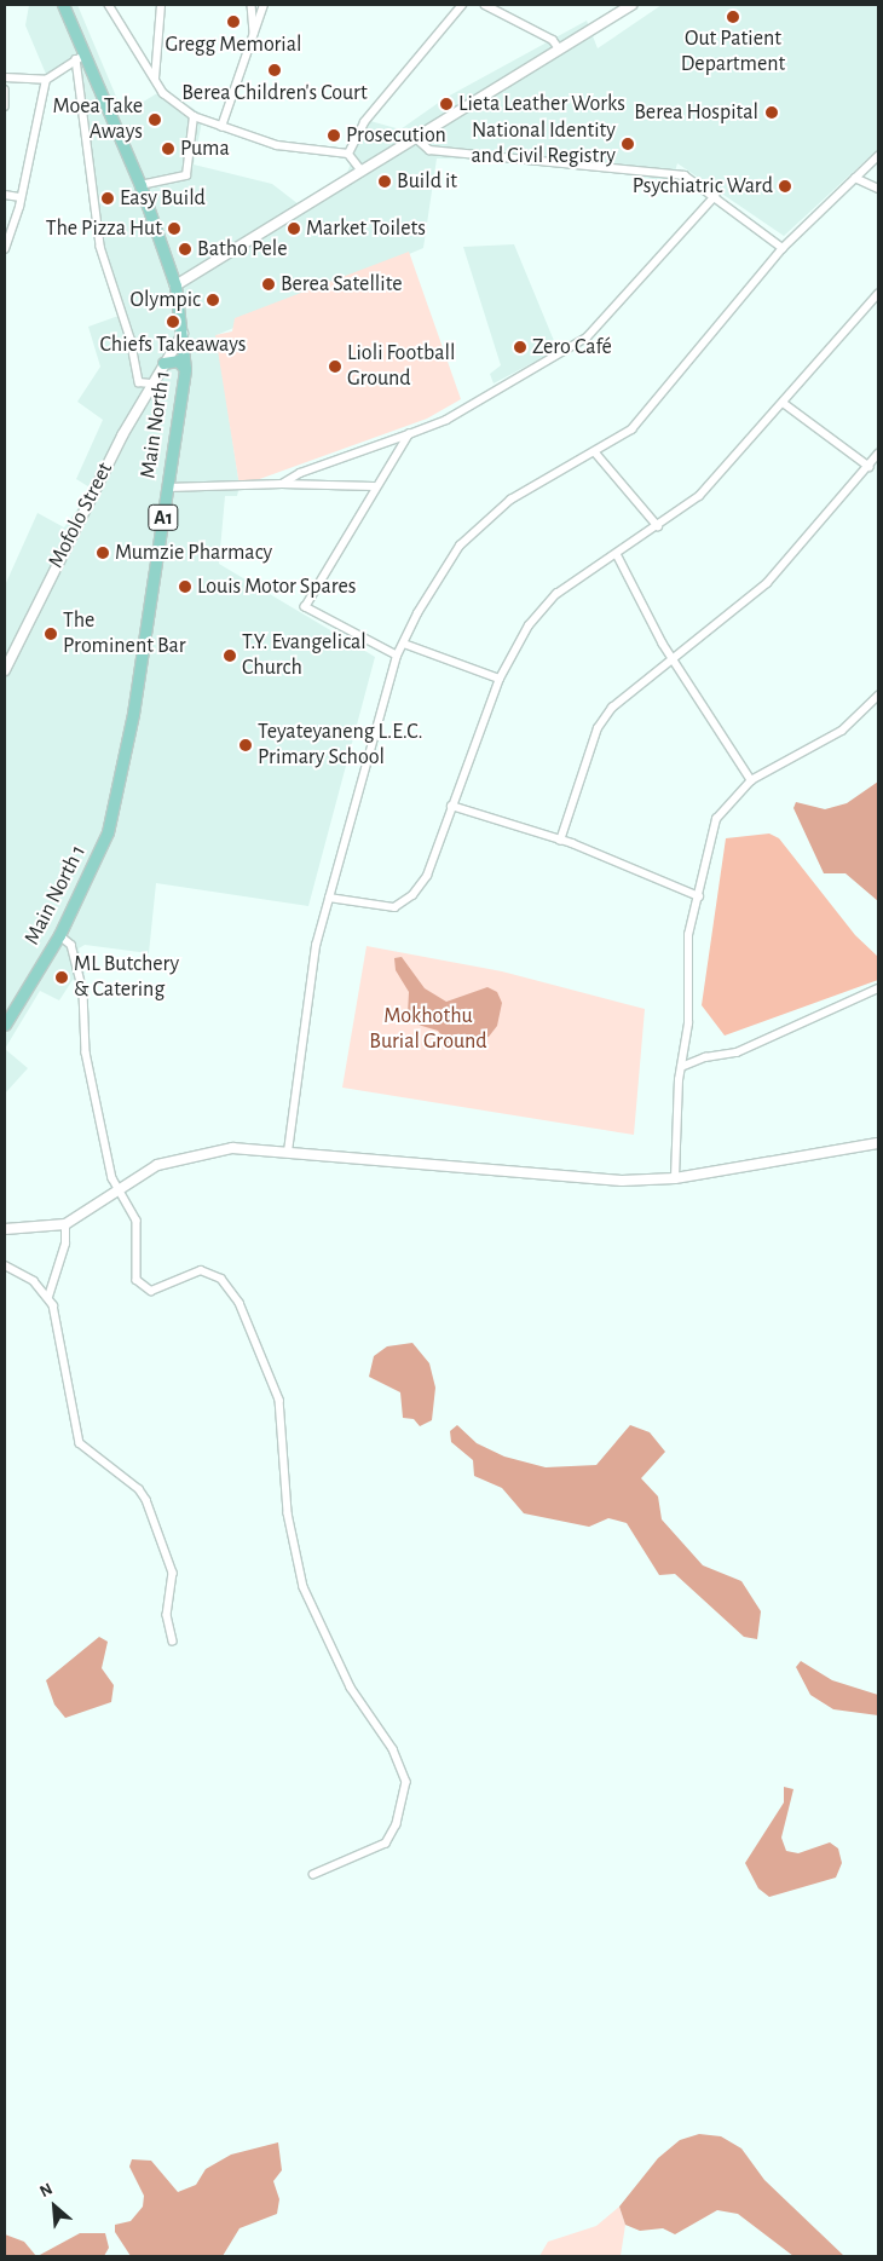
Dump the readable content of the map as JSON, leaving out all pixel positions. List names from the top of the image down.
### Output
{
  "streets": {
    "main road": ["Main North 1", "Mofolo Street", "A1"]
  },
  "crossings": [
    ["Main North 1", "Mofolo Street"]
  ],
  "parks": ["Mokhothu Burial Ground"],
  "places": [
    "Out Patient Department",
    "Gregg Memorial",
    "Berea Children's Court",
    "Lieta Leather Works",
    "Berea Hospital",
    "Moea Take Aways",
    "Prosecution",
    "National Identity and Civil Registry",
    "Puma",
    "Build it",
    "Psychiatric Ward",
    "Easy Build",
    "The Pizza Hut",
    "Market Toilets",
    "Batho Pele",
    "Berea Satellite",
    "Olympic",
    "Chiefs Takeaways",
    "Zero Café",
    "Lioli Football Ground",
    "Mumzie Pharmacy",
    "Louis Motor Spares",
    "The Prominent Bar",
    "T.Y. Evangelical Church",
    "Teyateyaneng L.E.C. Primary School",
    "ML Butchery & Catering"
  ],
  "north": "top left"
}
